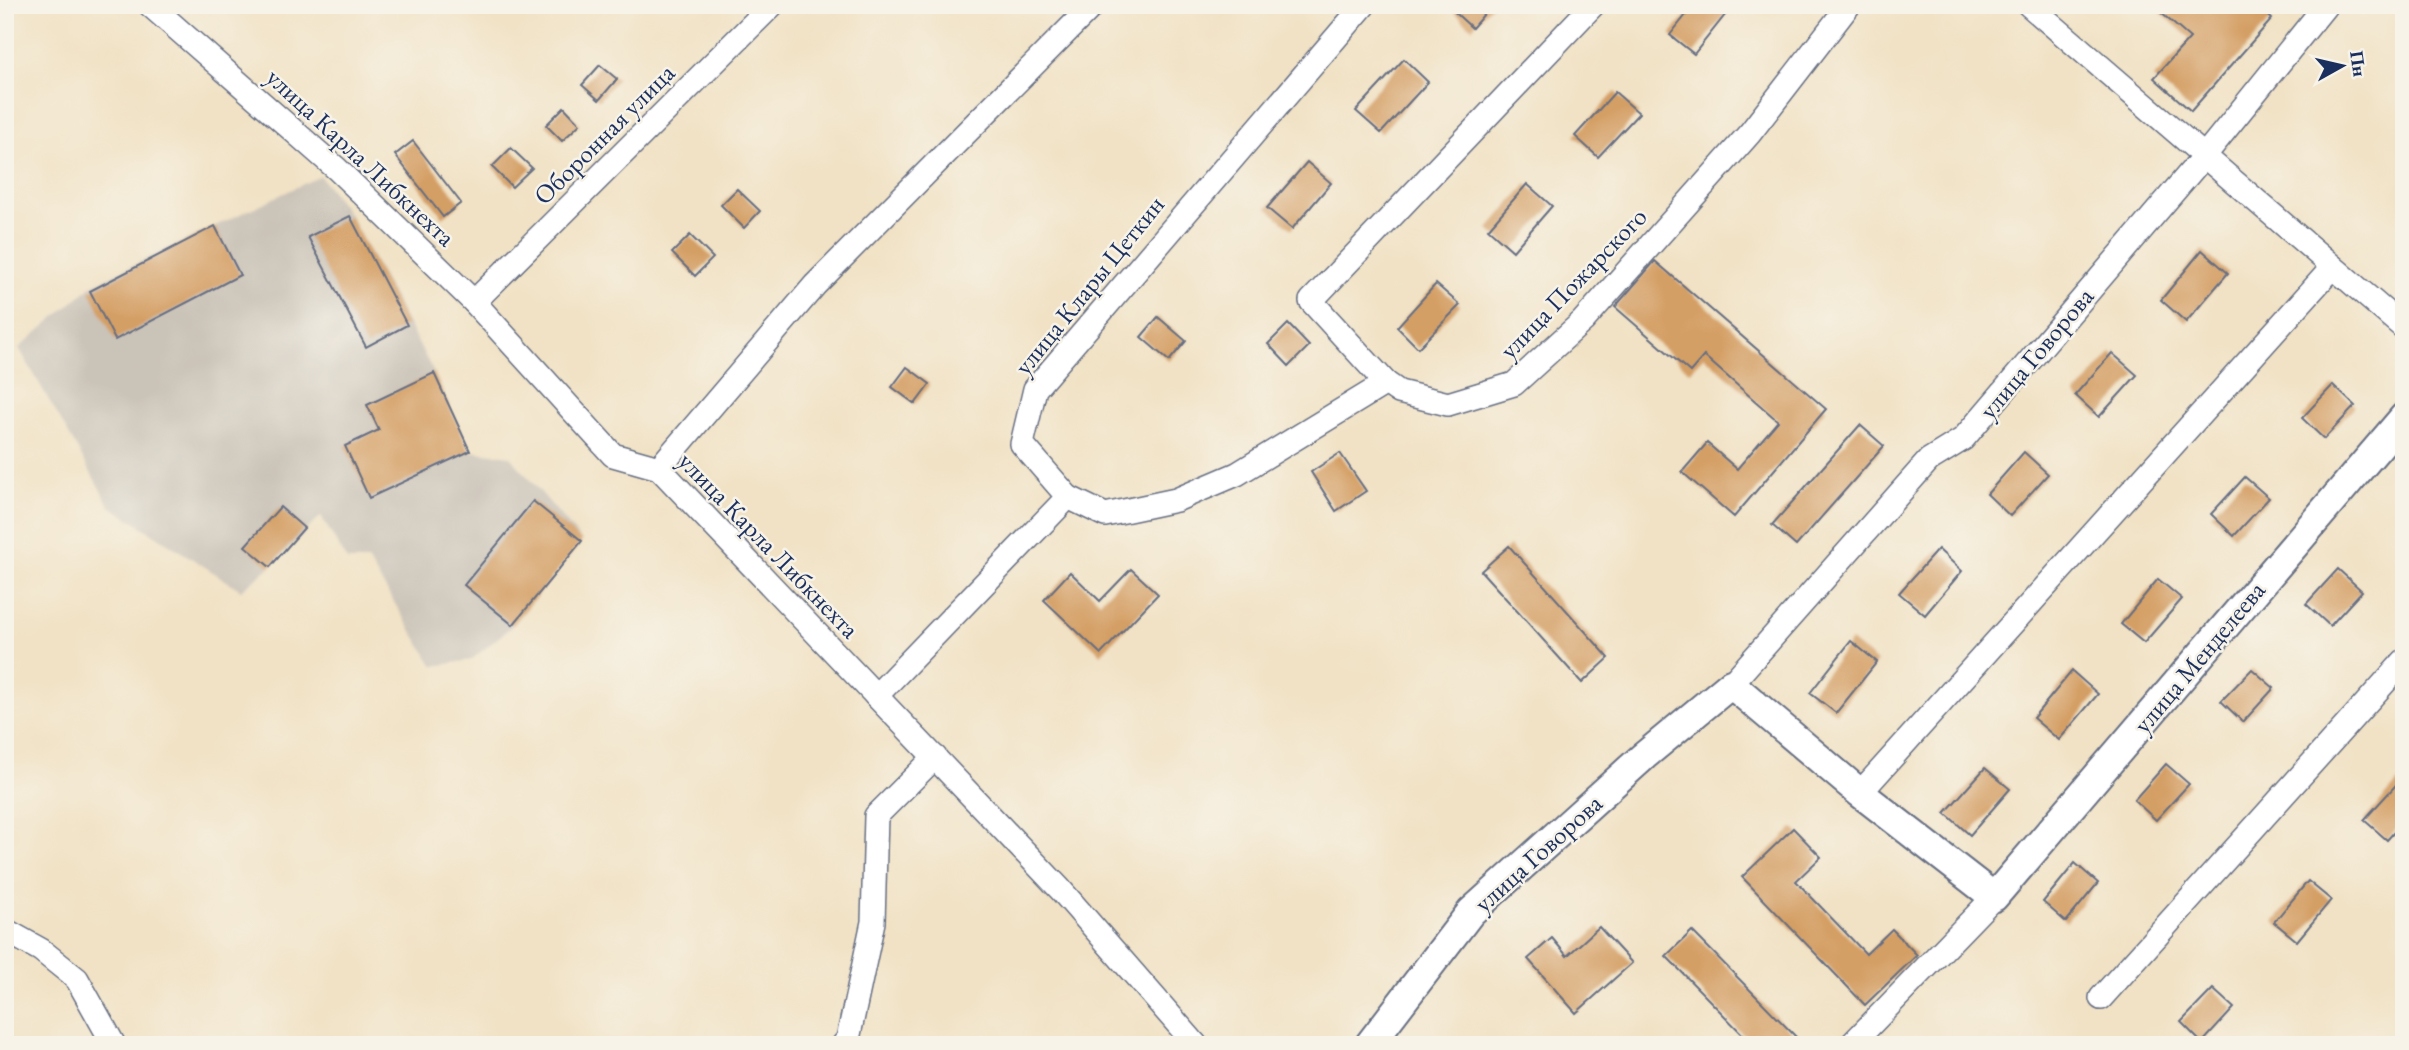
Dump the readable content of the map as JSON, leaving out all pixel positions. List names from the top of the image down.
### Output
{
  "streets": {
    "street": [
      "Оборонная улица",
      "улица Карла Либкнехта",
      "улица Пожарского",
      "улица Клары Цеткин",
      "улица Говорова",
      "улица Менделеева"
    ]
  },
  "crossings": [
    ["Оборонная улица", "улица Карла Либкнехта"]
  ],
  "north": "right"
}
